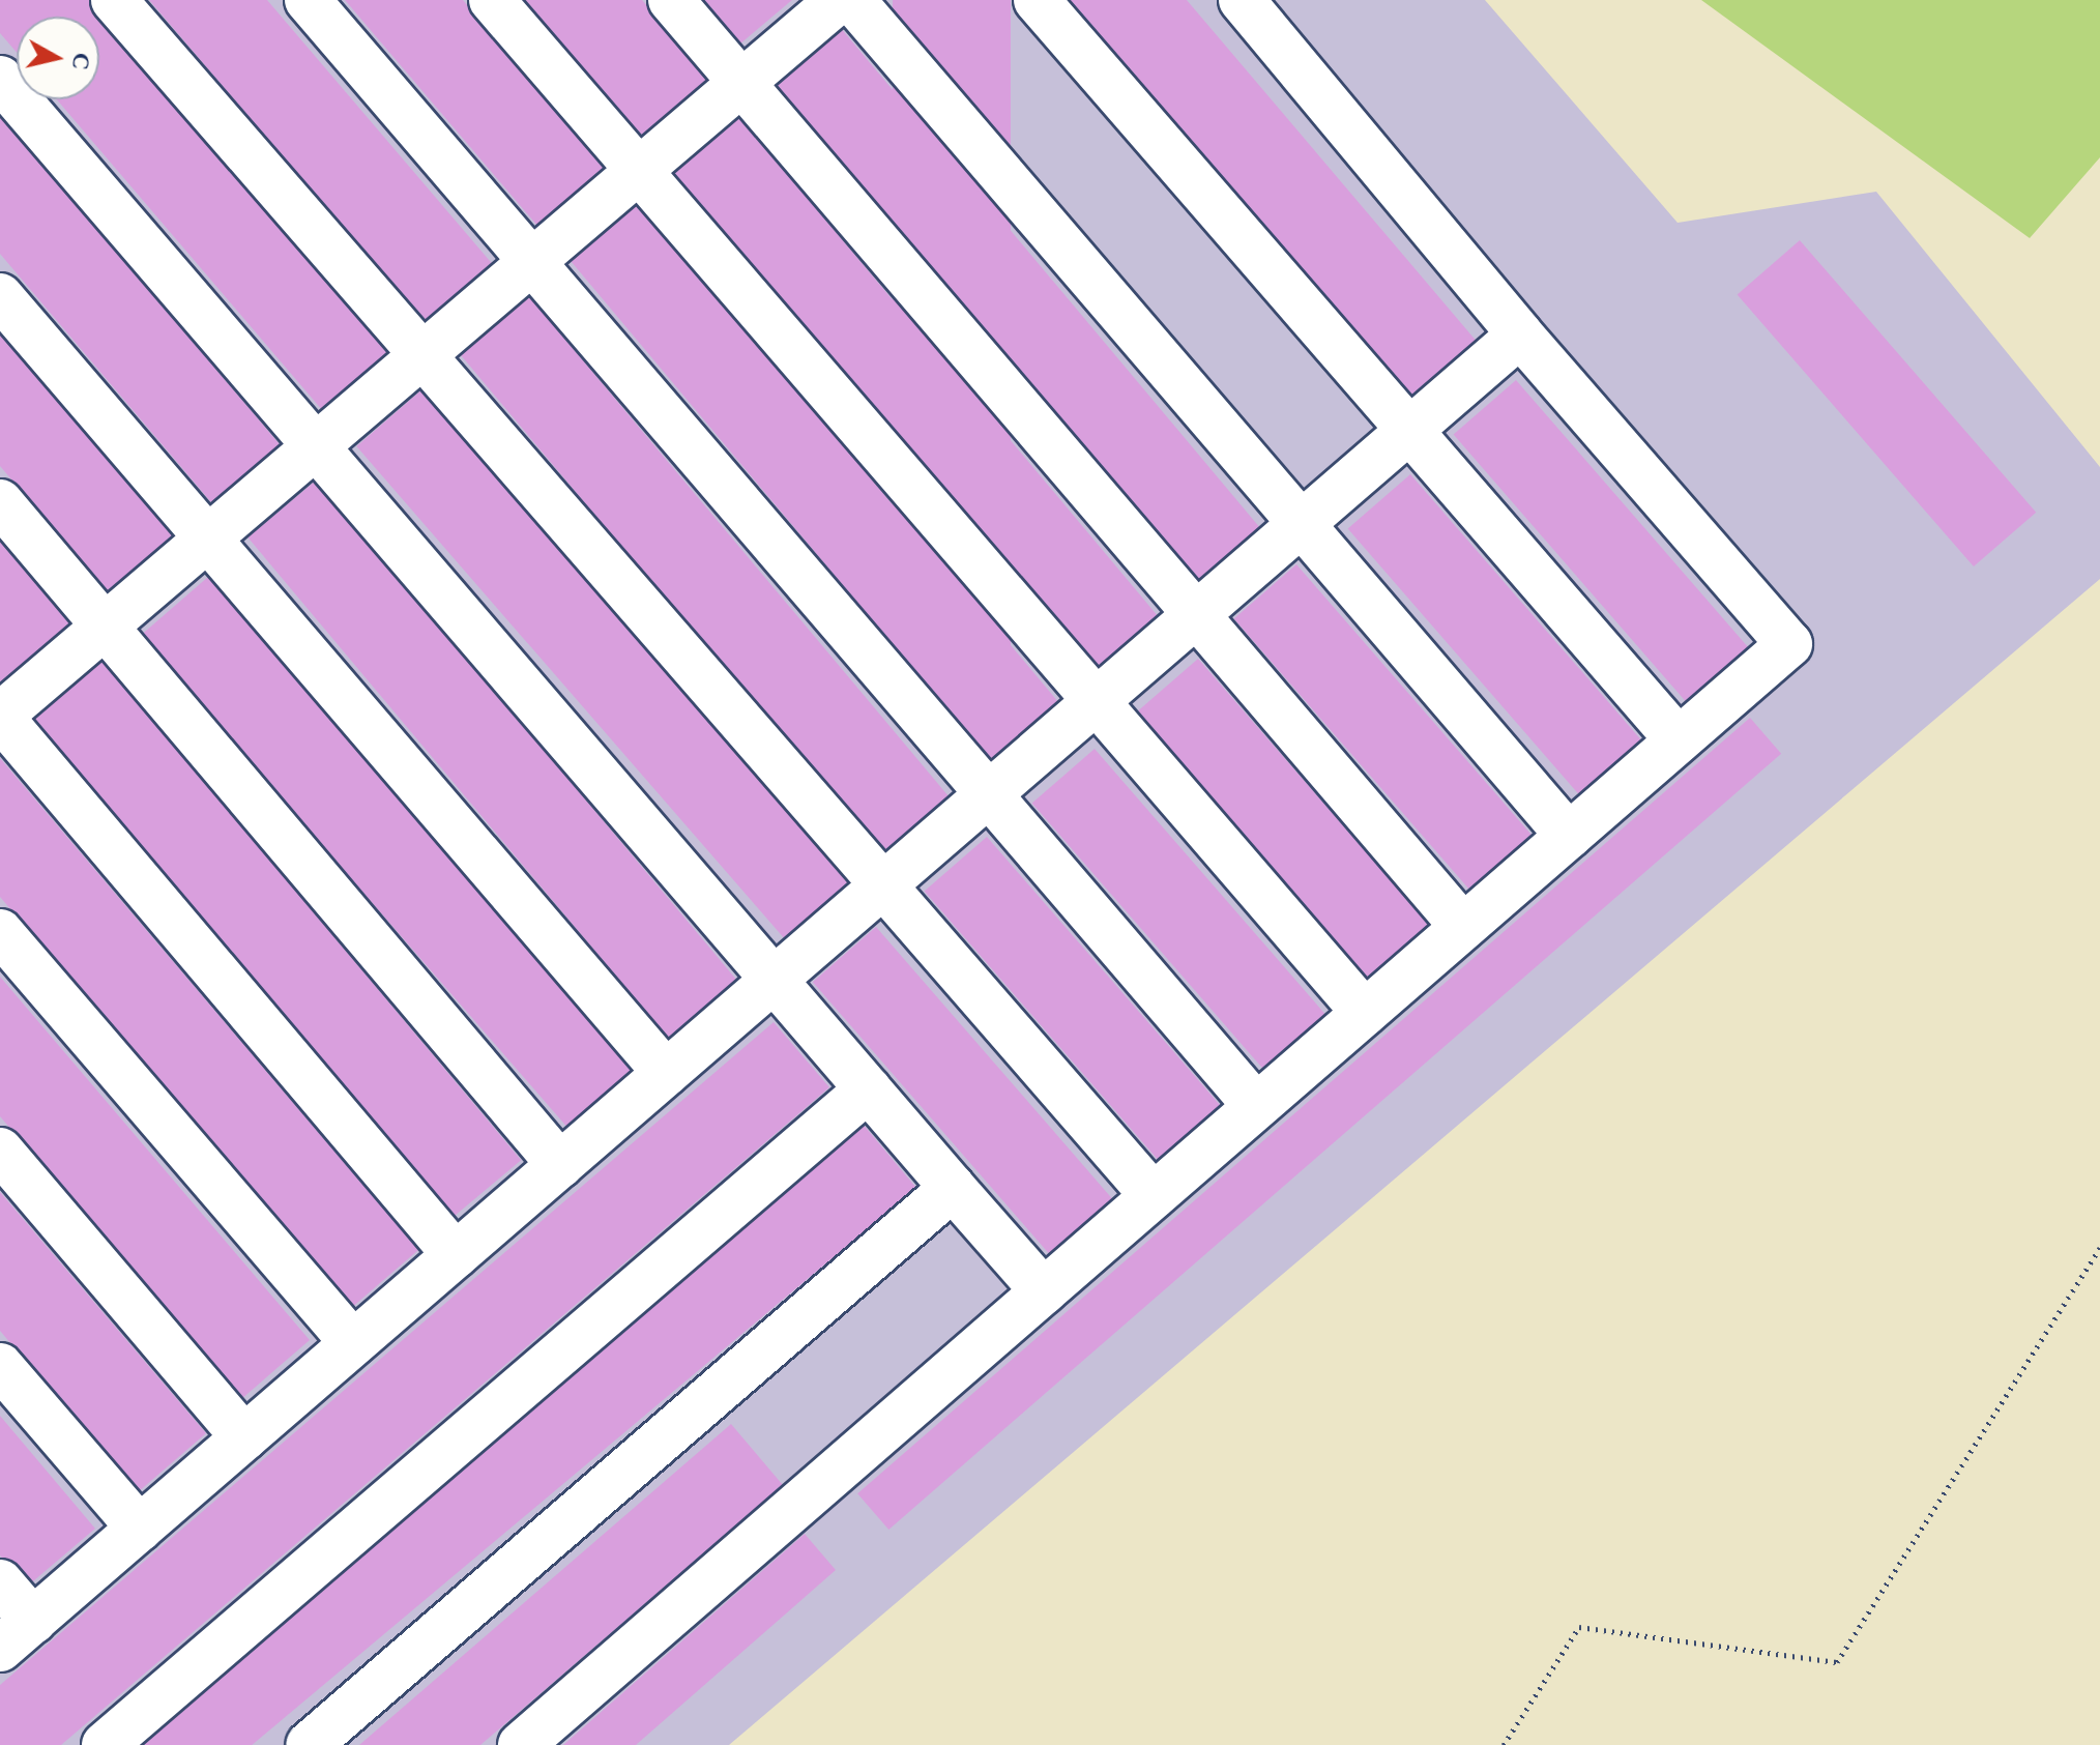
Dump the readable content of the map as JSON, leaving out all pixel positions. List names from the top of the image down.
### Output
{
  "north": "right"
}
